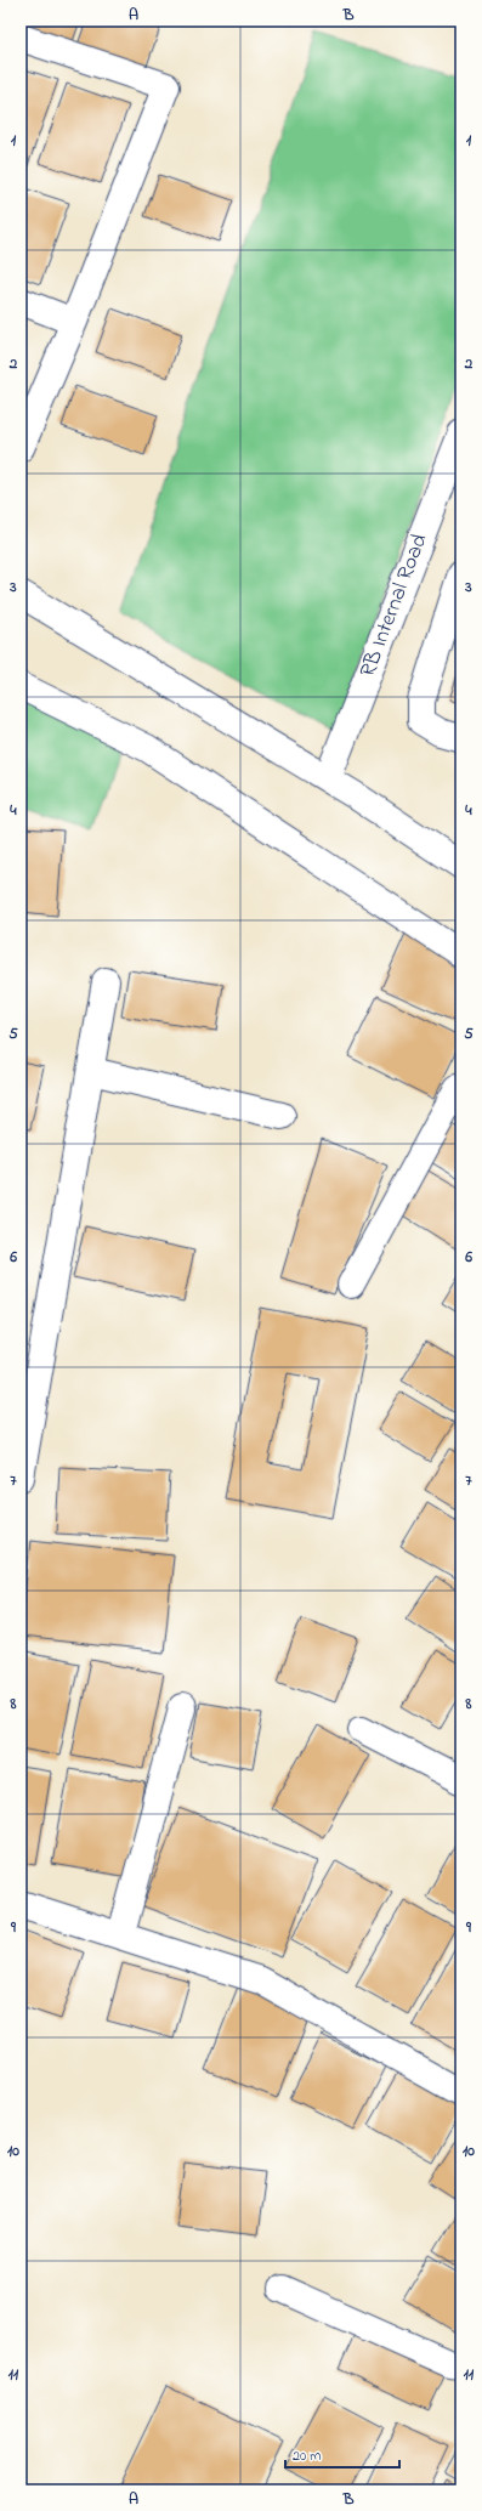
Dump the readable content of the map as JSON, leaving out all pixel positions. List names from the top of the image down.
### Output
{
  "streets": {
    "street": ["RB Internal Road"]
  },
  "scale_bar": "20 m",
  "grid": {
    "columns": ["A", "B"],
    "rows": [
      "1",
      "2",
      "3",
      "4",
      "5",
      "6",
      "7",
      "8",
      "9",
      "10",
      "11"
    ]
  }
}
